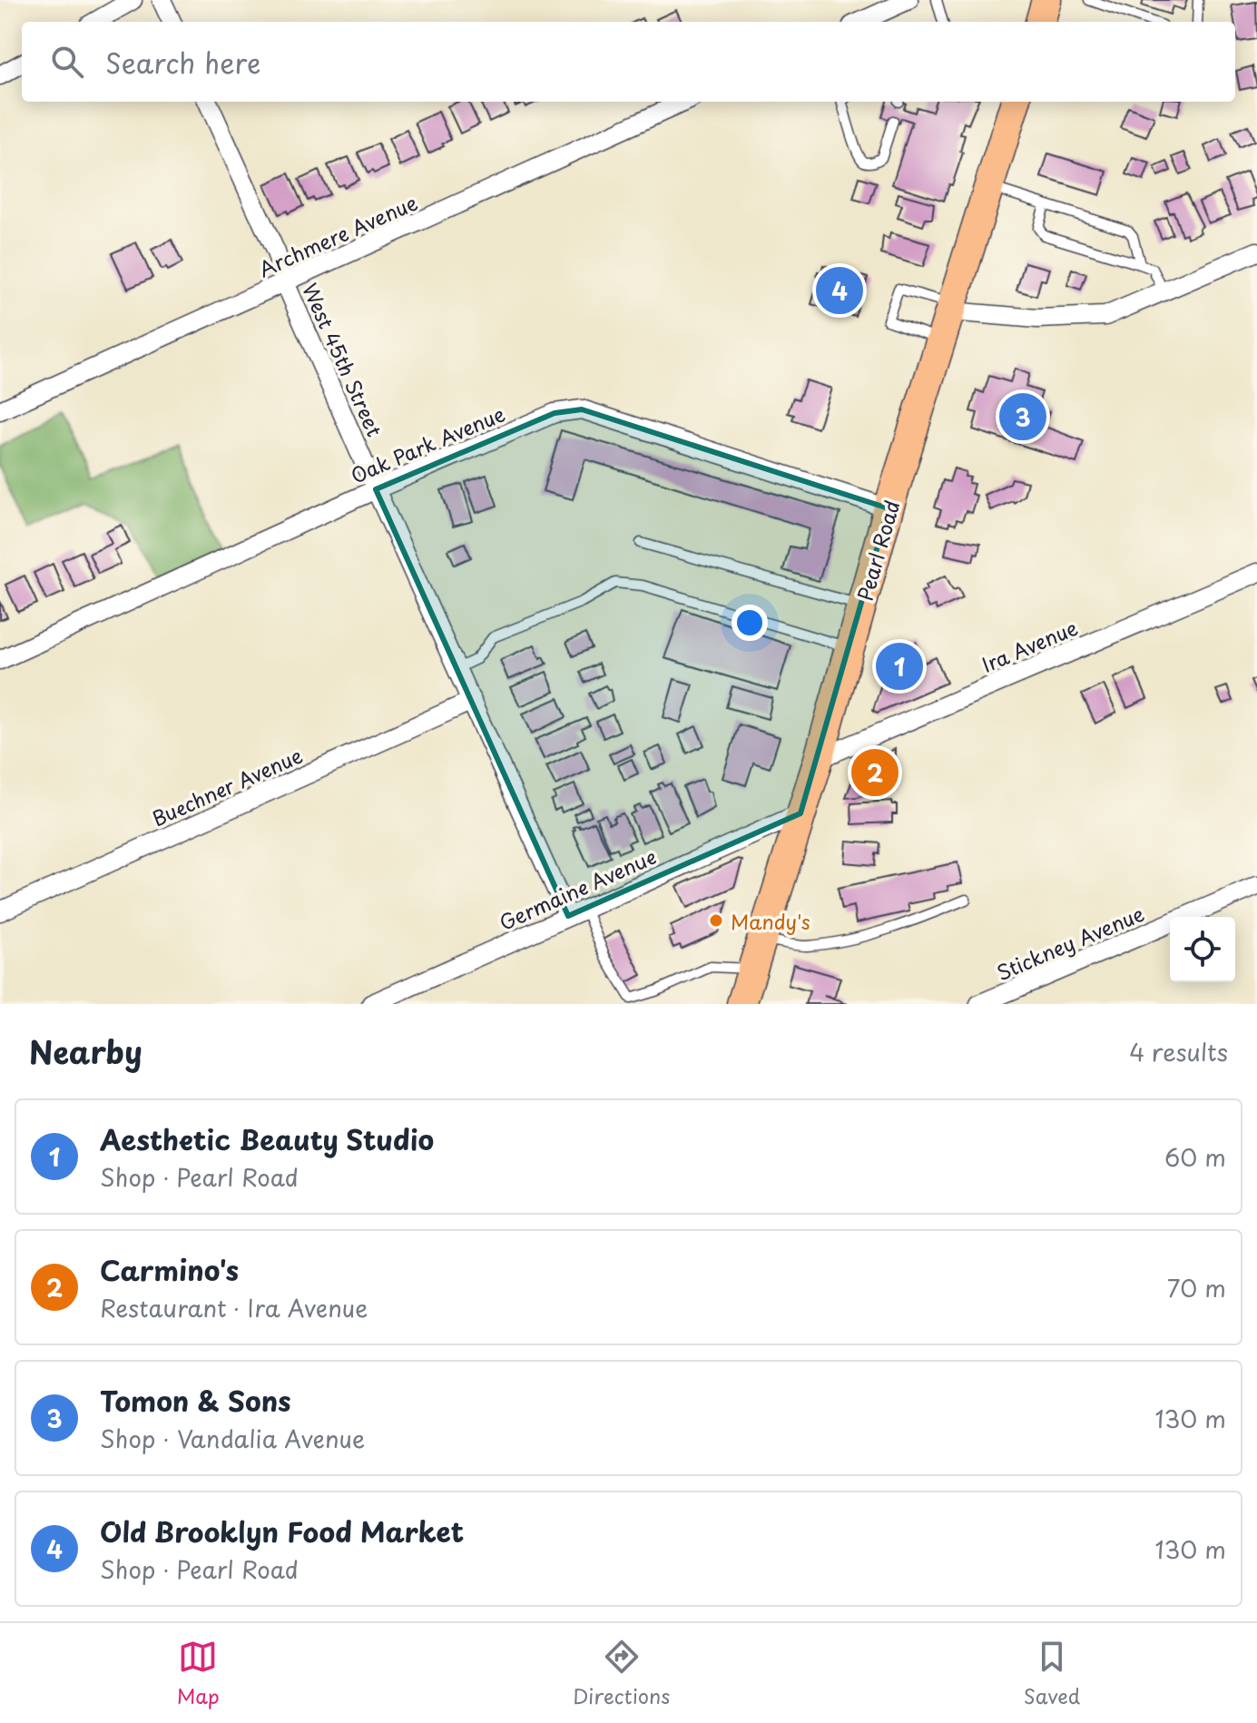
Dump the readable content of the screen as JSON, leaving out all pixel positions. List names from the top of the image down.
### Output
{
  "streets": {
    "main road": ["Pearl Road"],
    "street": [
      "Archmere Avenue",
      "West 45th Street",
      "Oak Park Avenue",
      "Ira Avenue",
      "Buechner Avenue",
      "Germaine Avenue",
      "Stickney Avenue"
    ]
  },
  "crossings": [
    ["Archmere Avenue", "West 45th Street"],
    ["West 45th Street", "Oak Park Avenue"],
    ["West 45th Street", "Buechner Avenue"],
    ["West 45th Street", "Germaine Avenue"],
    ["Oak Park Avenue", "Pearl Road"],
    ["Pearl Road", "Ira Avenue"],
    ["Pearl Road", "Germaine Avenue"]
  ],
  "places": ["Mandy's"],
  "page": {
    "search": "Search here",
    "pins": [
      "4",
      "3",
      "1",
      "2"
    ],
    "heading": ["Nearby", "4 results"],
    "list": [
      {
        "mark": "1",
        "name": "Aesthetic Beauty Studio",
        "note": "Shop · Pearl Road",
        "value": "60 m"
      },
      {
        "mark": "2",
        "name": "Carmino's",
        "note": "Restaurant · Ira Avenue",
        "value": "70 m"
      },
      {
        "mark": "3",
        "name": "Tomon & Sons",
        "note": "Shop · Vandalia Avenue",
        "value": "130 m"
      },
      {
        "mark": "4",
        "name": "Old Brooklyn Food Market",
        "note": "Shop · Pearl Road",
        "value": "130 m"
      }
    ],
    "nav": ["Map", "Directions", "Saved"]
  }
}
